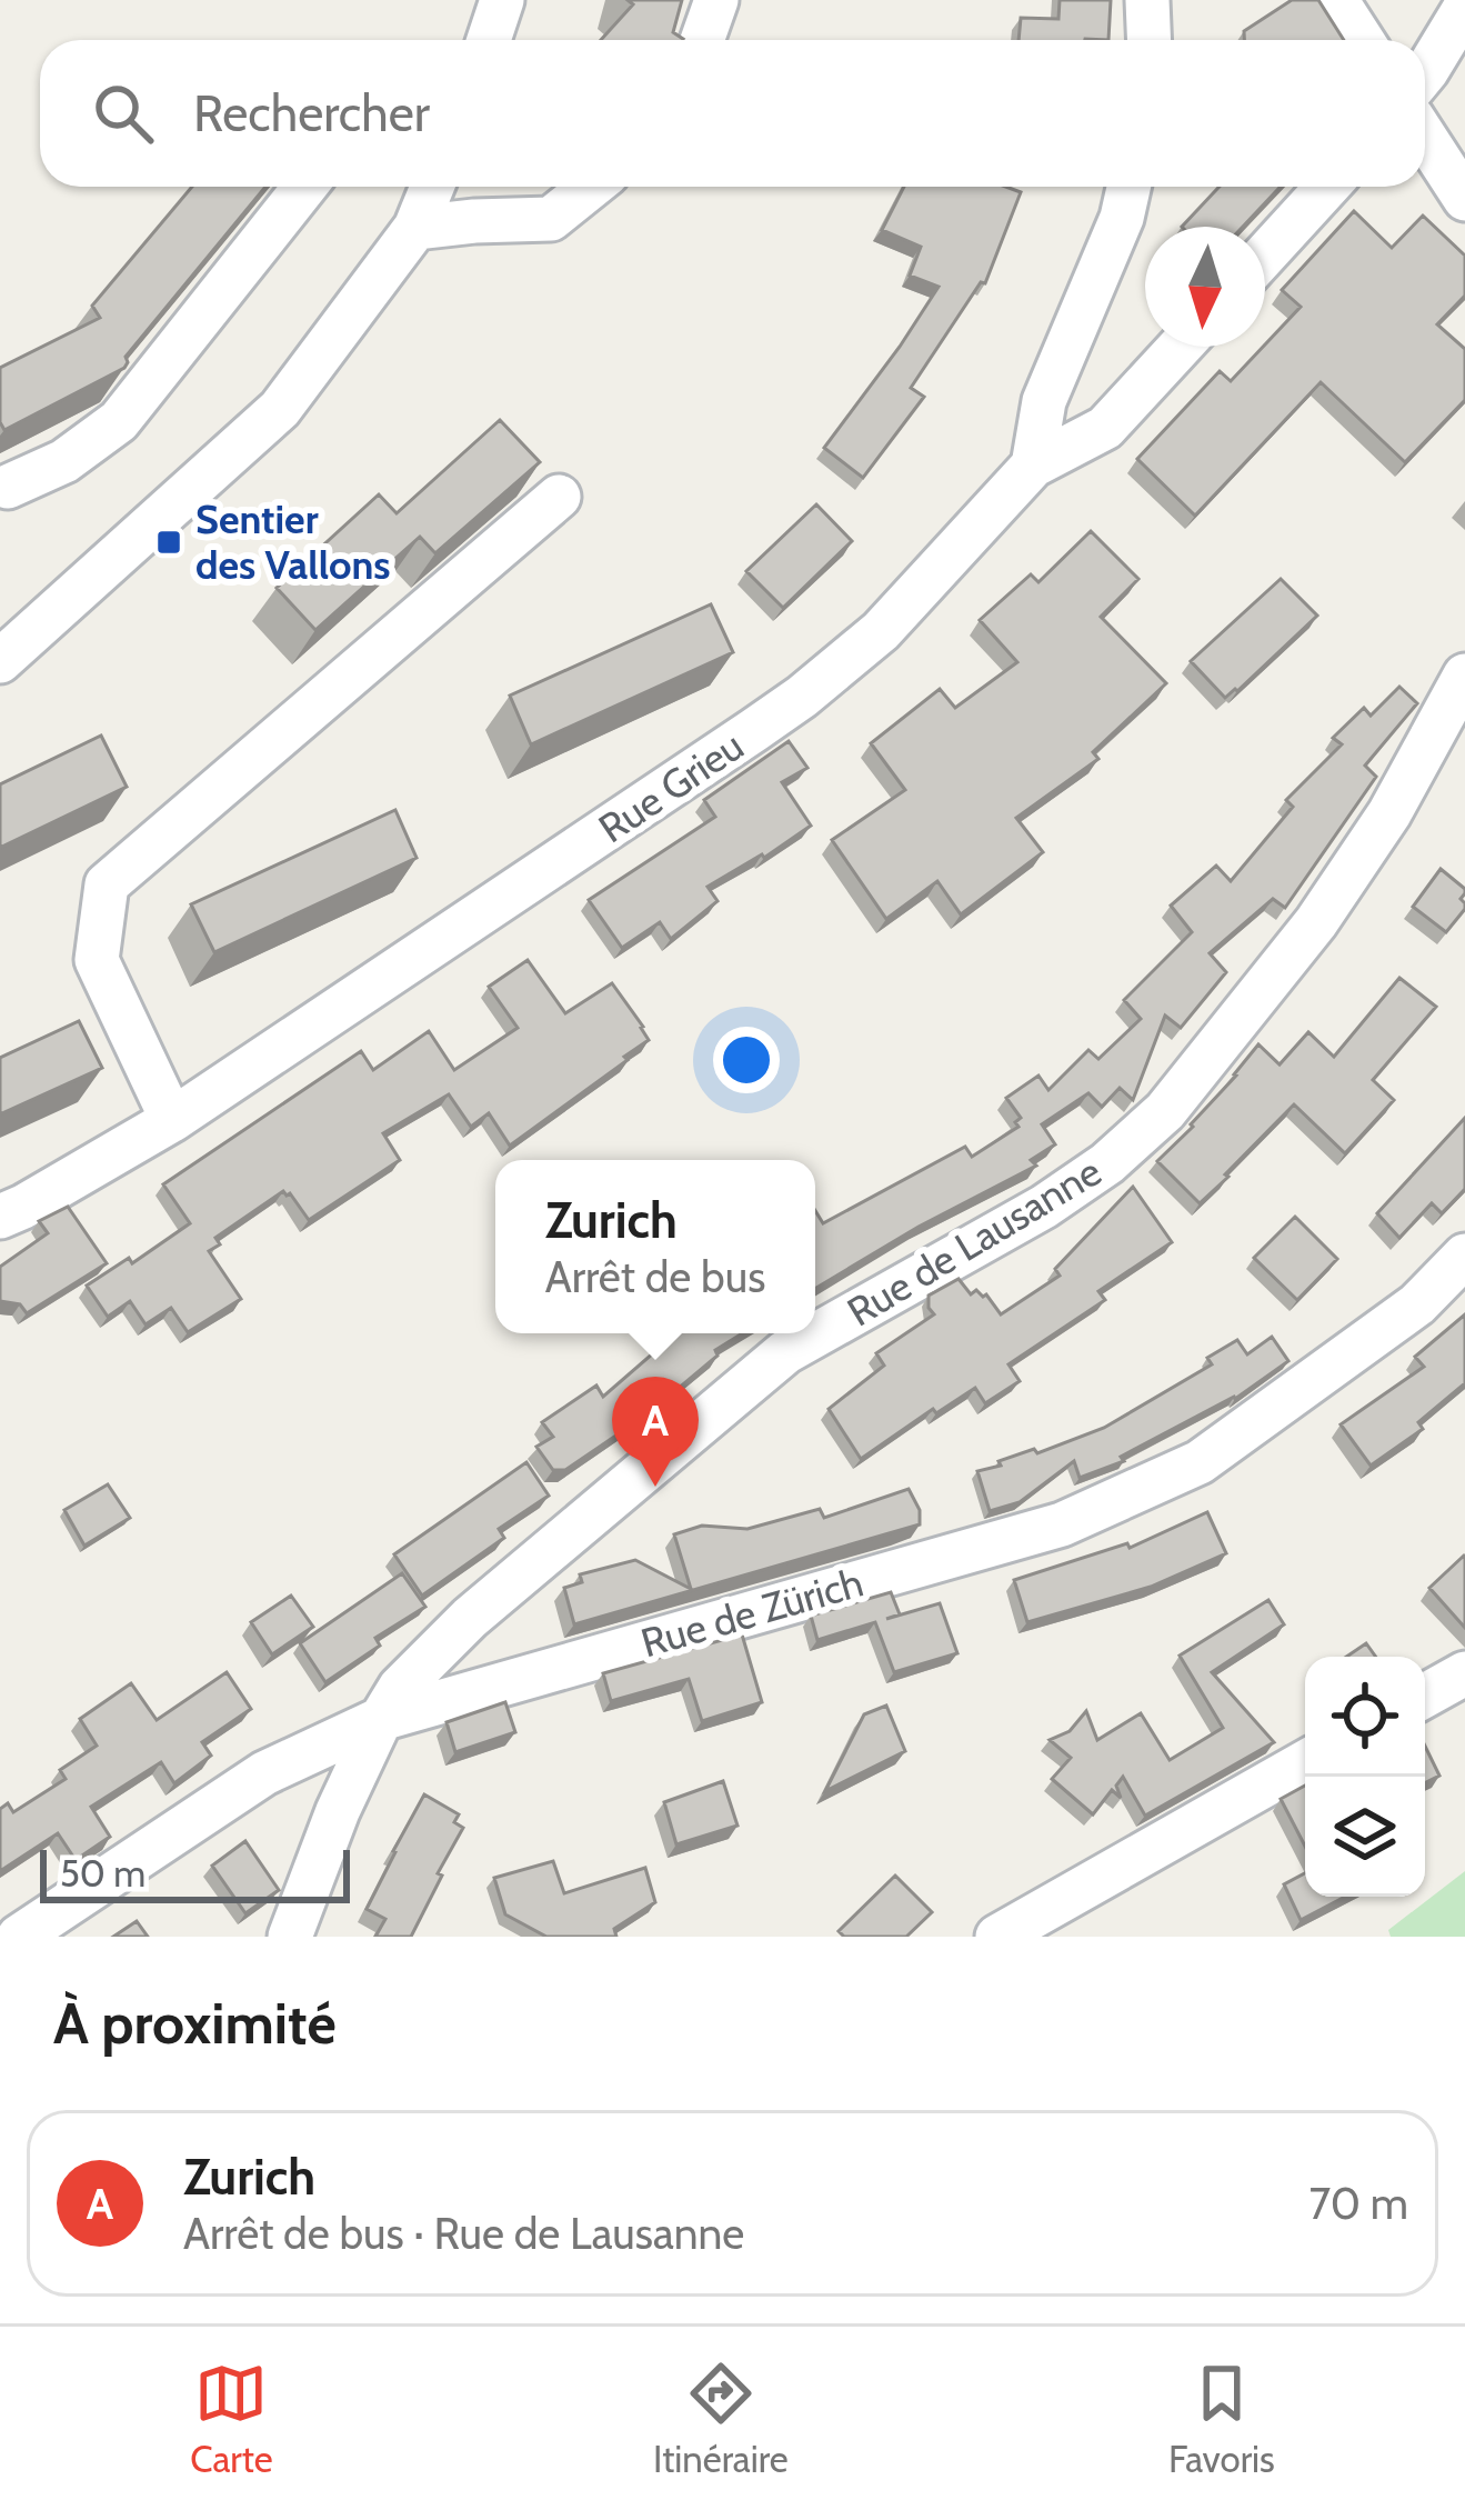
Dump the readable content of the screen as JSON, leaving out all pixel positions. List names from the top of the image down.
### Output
{
  "streets": {
    "street": ["Rue Grieu", "Rue de Lausanne", "Rue de Zürich"]
  },
  "crossings": [
    ["Rue de Lausanne", "Rue de Zürich"]
  ],
  "places": {
    "transit": ["Sentier des Vallons"]
  },
  "scale_bar": "50 m",
  "north": "bottom",
  "page": {
    "search": "Rechercher",
    "popup": ["Zurich", "Arrêt de bus"],
    "pins": "A",
    "scale": "50 m",
    "heading": "À proximité",
    "list": [
      {
        "mark": "A",
        "name": "Zurich",
        "note": "Arrêt de bus · Rue de Lausanne",
        "value": "70 m"
      }
    ],
    "nav": ["Carte", "Itinéraire", "Favoris"]
  }
}
